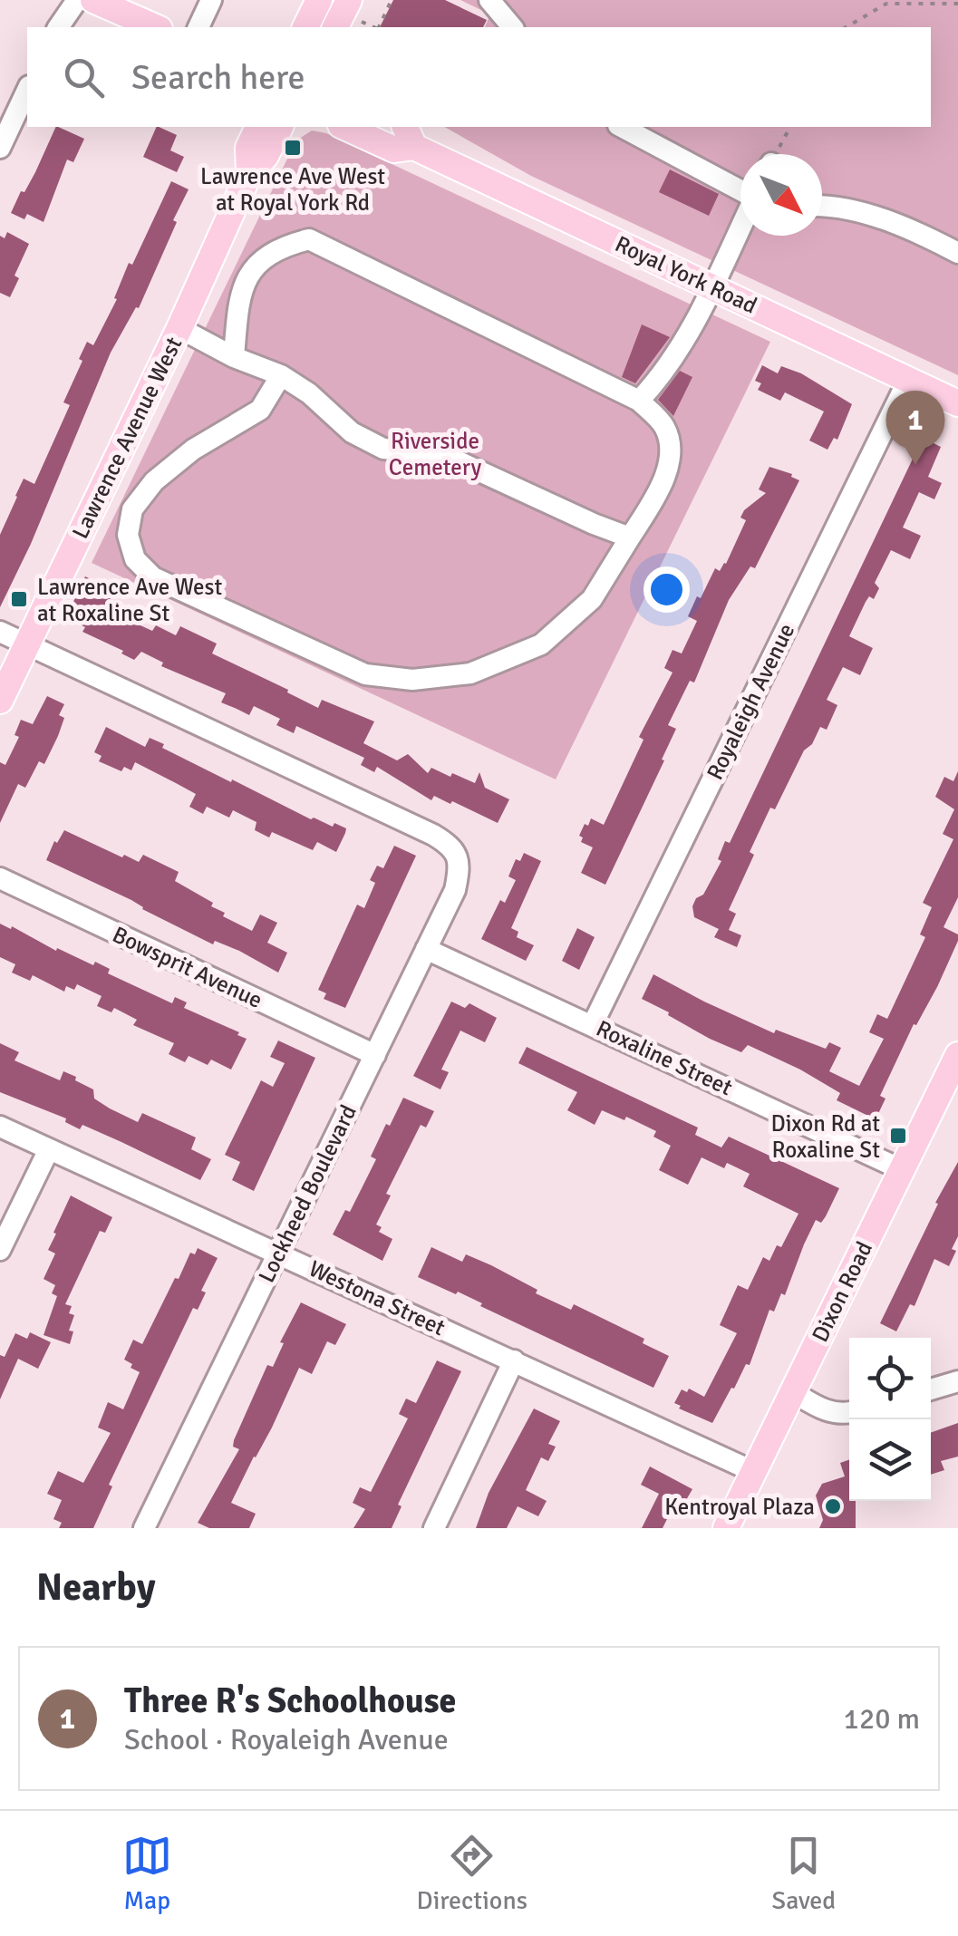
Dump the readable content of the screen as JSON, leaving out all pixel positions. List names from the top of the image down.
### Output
{
  "streets": {
    "main road": ["Royal York Road", "Lawrence Avenue West", "Dixon Road"],
    "street": [
      "Royaleigh Avenue",
      "Bowsprit Avenue",
      "Roxaline Street",
      "Lockheed Boulevard",
      "Westona Street"
    ]
  },
  "crossings": [
    ["Royal York Road", "Royaleigh Avenue"],
    ["Lawrence Avenue West", "Lockheed Boulevard"],
    ["Royaleigh Avenue", "Roxaline Street"],
    ["Bowsprit Avenue", "Lockheed Boulevard"],
    ["Roxaline Street", "Lockheed Boulevard"],
    ["Roxaline Street", "Dixon Road"],
    ["Lockheed Boulevard", "Westona Street"],
    ["Dixon Road", "Westona Street"]
  ],
  "parks": ["Riverside Cemetery"],
  "places": {
    "transit": ["Lawrence Ave West at Royal York Rd", "Lawrence Ave West at Roxaline St", "Dixon Rd at Roxaline St"],
    "other": ["Kentroyal Plaza"]
  },
  "north": "bottom right",
  "page": {
    "search": "Search here",
    "pins": "1",
    "heading": "Nearby",
    "list": [
      {
        "mark": "1",
        "name": "Three R's Schoolhouse",
        "note": "School · Royaleigh Avenue",
        "value": "120 m"
      }
    ],
    "nav": ["Map", "Directions", "Saved"]
  }
}
